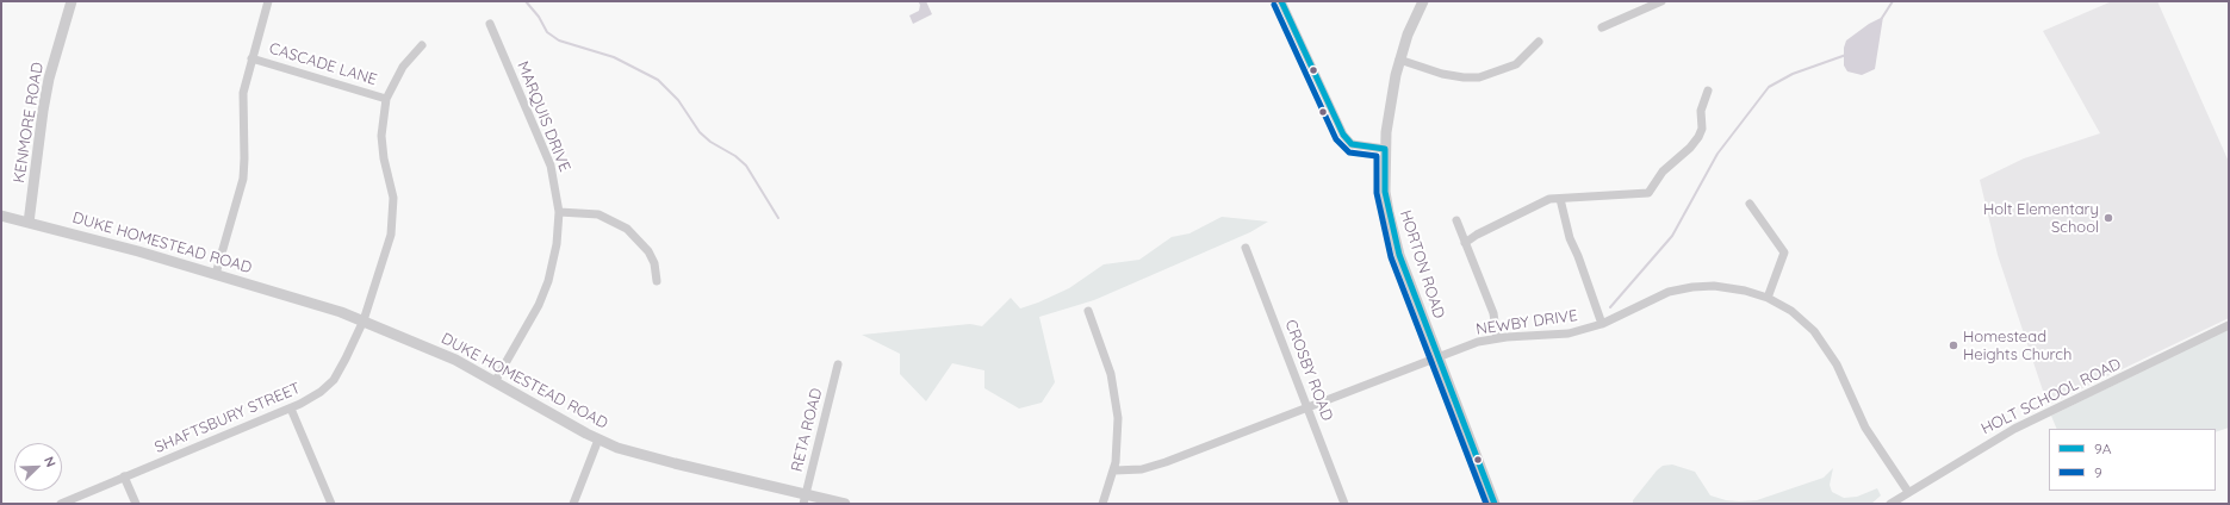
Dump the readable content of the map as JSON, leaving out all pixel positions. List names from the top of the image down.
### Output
{
  "streets": {
    "street": [
      "CASCADE LANE",
      "MARQUIS DRIVE",
      "KENMORE ROAD",
      "DUKE HOMESTEAD ROAD",
      "HORTON ROAD",
      "NEWBY DRIVE",
      "CROSBY ROAD",
      "HOLT SCHOOL ROAD",
      "SHAFTSBURY STREET",
      "RETA ROAD"
    ]
  },
  "crossings": [
    ["CASCADE LANE", "SHAFTSBURY STREET"],
    ["MARQUIS DRIVE", "DUKE HOMESTEAD ROAD"],
    ["KENMORE ROAD", "DUKE HOMESTEAD ROAD"],
    ["DUKE HOMESTEAD ROAD", "SHAFTSBURY STREET"],
    ["DUKE HOMESTEAD ROAD", "RETA ROAD"],
    ["HORTON ROAD", "NEWBY DRIVE"],
    ["NEWBY DRIVE", "CROSBY ROAD"],
    ["NEWBY DRIVE", "HOLT SCHOOL ROAD"]
  ],
  "places": ["Holt Elementary School", "Homestead Heights Church"],
  "lines": ["transit line 9A", "transit line 9"],
  "legend": ["9A", "9"],
  "north": "top right"
}
